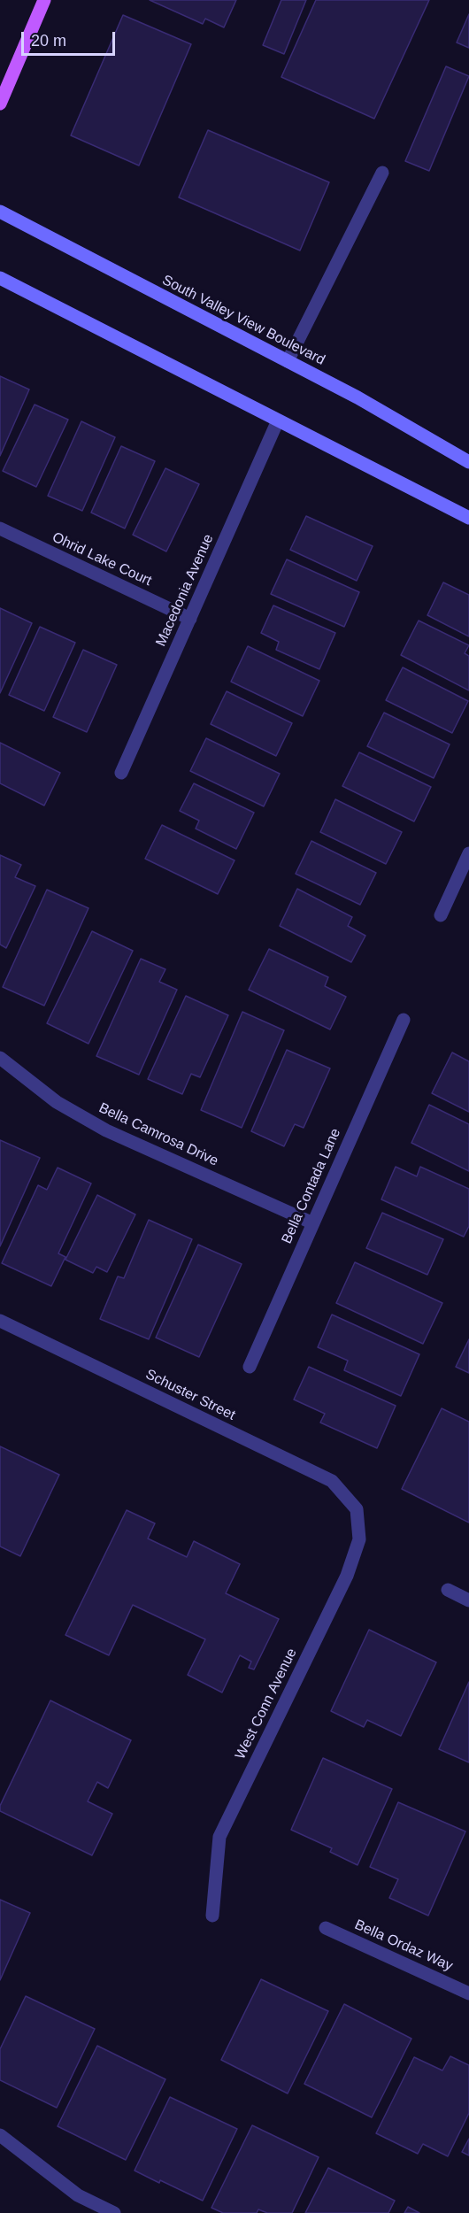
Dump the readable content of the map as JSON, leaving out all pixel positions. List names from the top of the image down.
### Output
{
  "streets": {
    "main road": ["South Valley View Boulevard"],
    "street": [
      "Ohrid Lake Court",
      "Macedonia Avenue",
      "Bella Camrosa Drive",
      "Bella Contada Lane",
      "Schuster Street",
      "West Conn Avenue",
      "Bella Ordaz Way"
    ]
  },
  "crossings": [
    ["Ohrid Lake Court", "Macedonia Avenue"],
    ["Bella Camrosa Drive", "Bella Contada Lane"],
    ["Schuster Street", "West Conn Avenue"]
  ],
  "scale_bar": "20 m"
}
